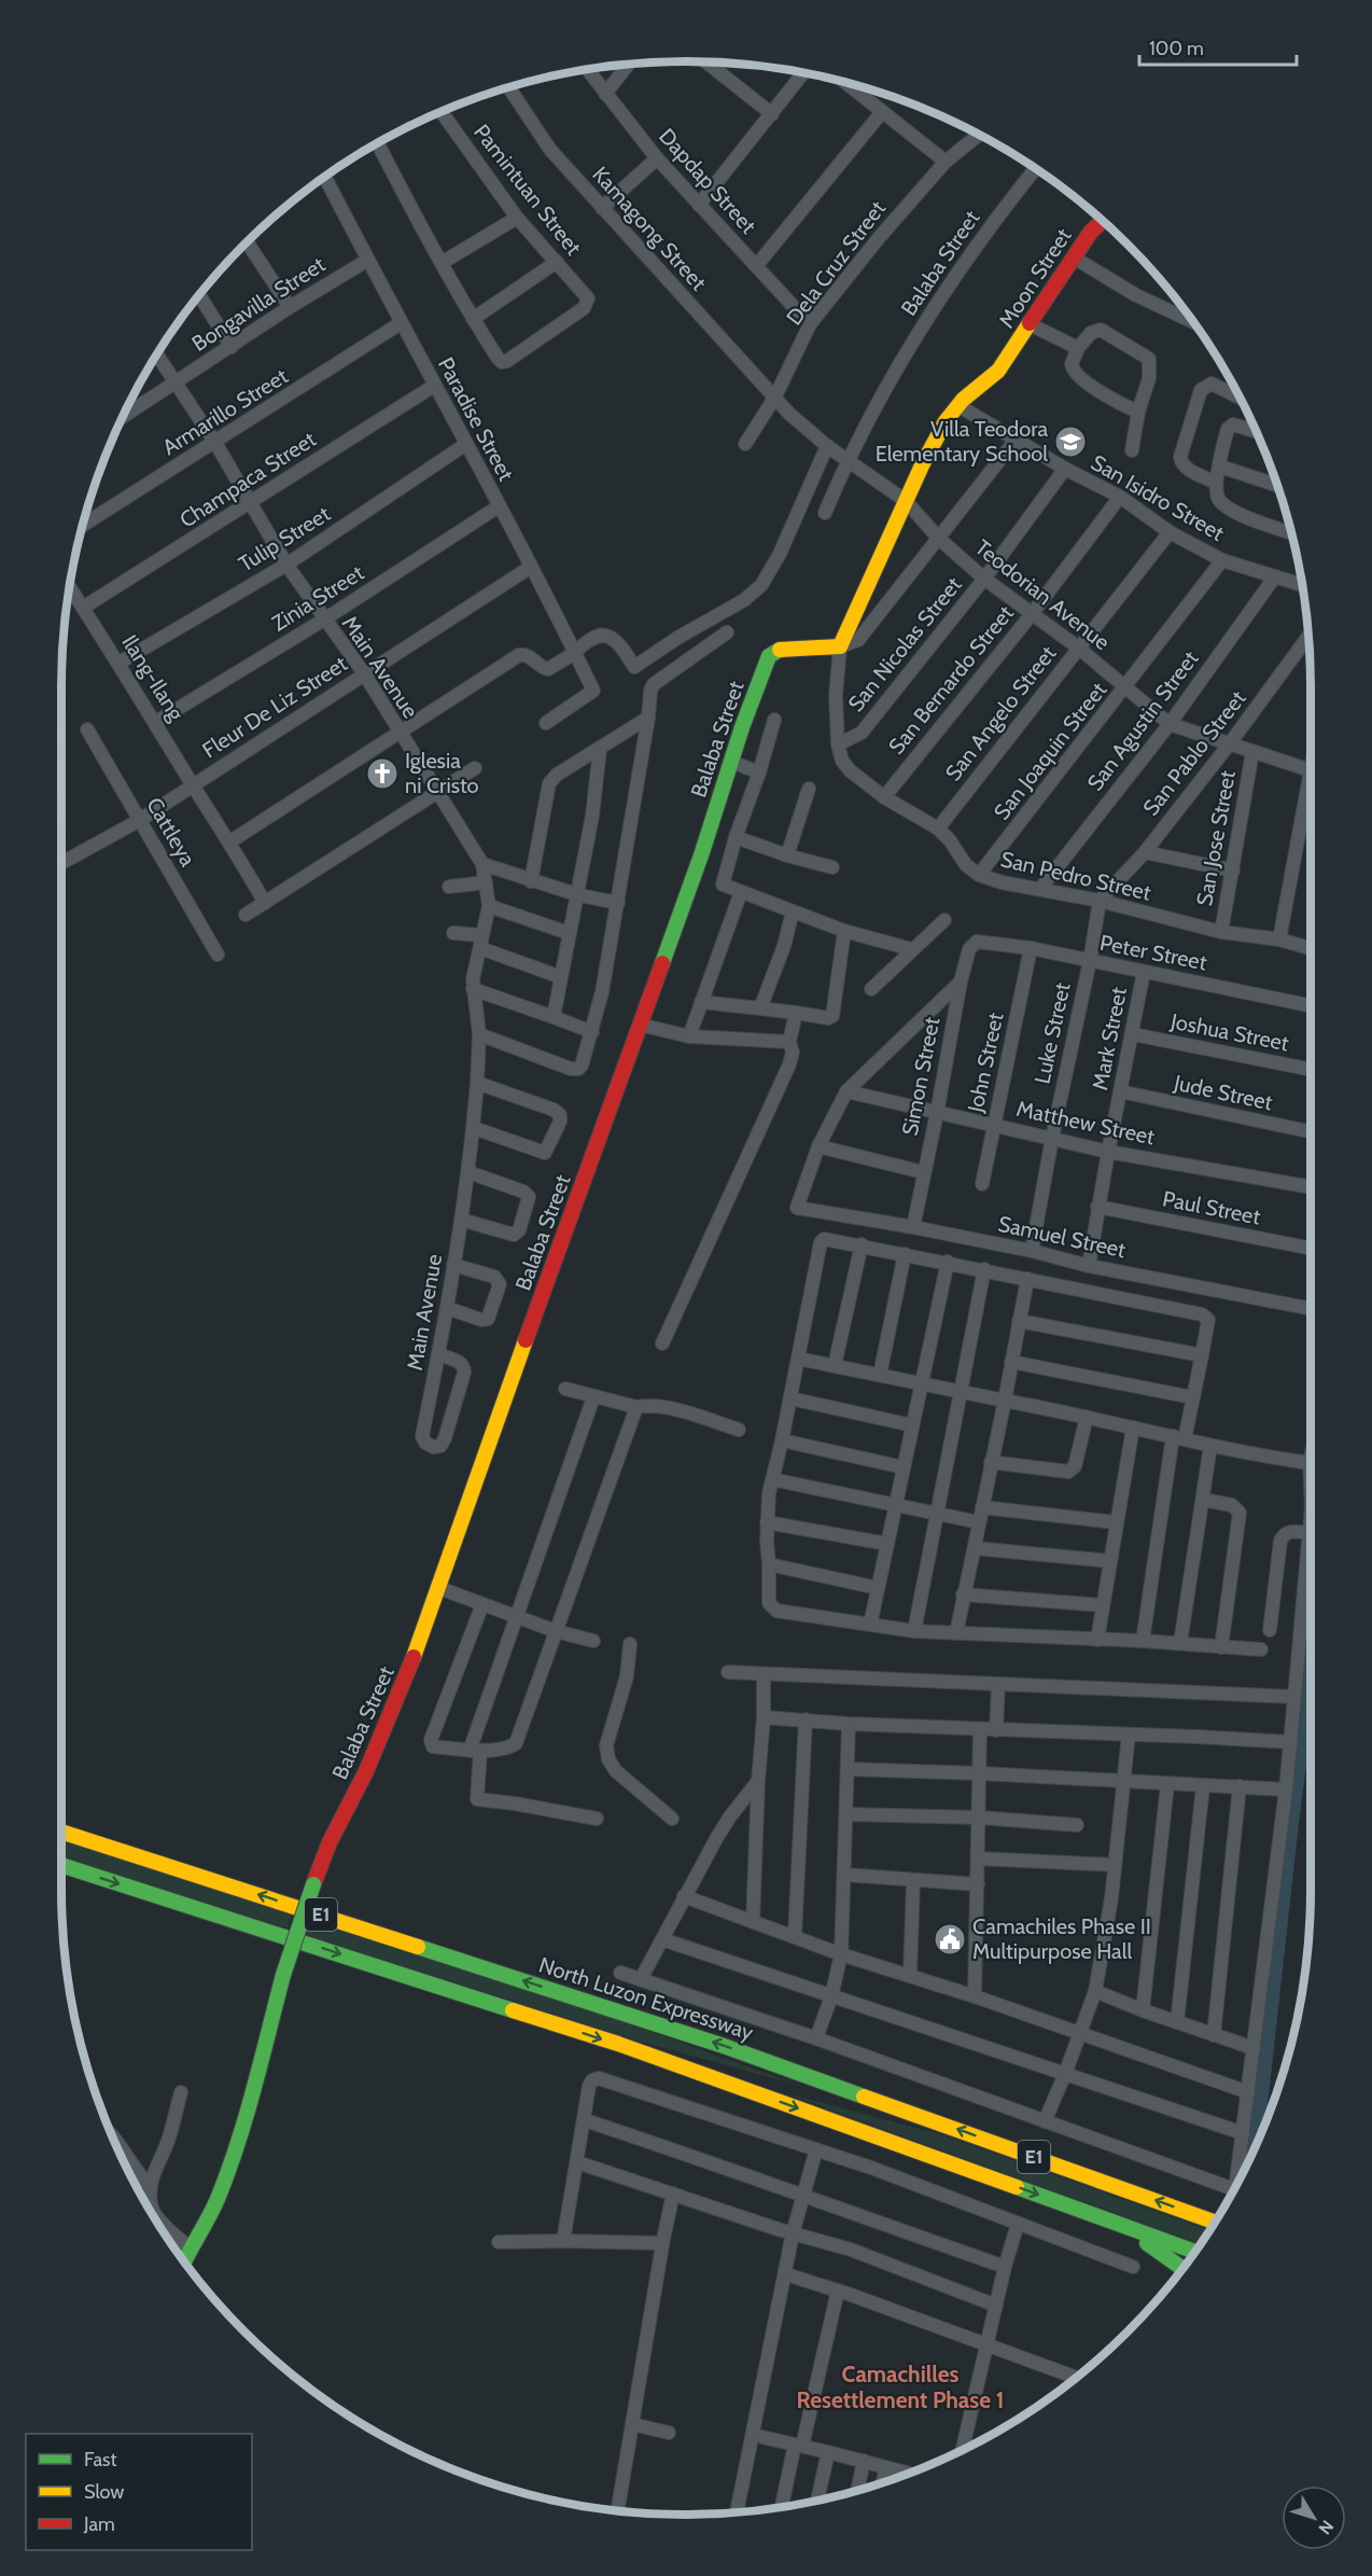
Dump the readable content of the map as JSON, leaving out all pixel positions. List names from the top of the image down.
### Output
{
  "streets": {
    "main road": [
      "Balaba Street",
      "Moon Street",
      "E1",
      "North Luzon Expressway"
    ],
    "street": [
      "Dapdap Street",
      "Pamintuan Street",
      "Kamagong Street",
      "Dela Cruz Street",
      "Bongavilla Street",
      "Armarillo Street",
      "Paradise Street",
      "Champaca Street",
      "San Isidro Street",
      "Tulip Street",
      "Teodorian Avenue",
      "Zinia Street",
      "San Nicolas Street",
      "Main Avenue",
      "Ilang-Ilang",
      "San Bernardo Street",
      "Fleur De Liz Street",
      "San Angelo Street",
      "San Agustin Street",
      "San Joaquin Street",
      "San Pablo Street",
      "Cattleya",
      "San Jose Street",
      "San Pedro Street",
      "Peter Street",
      "Joshua Street",
      "Luke Street",
      "Mark Street",
      "John Street",
      "Simon Street",
      "Jude Street",
      "Matthew Street",
      "Paul Street",
      "Samuel Street"
    ]
  },
  "crossings": [
    ["Dapdap Street", "Dela Cruz Street"],
    ["Kamagong Street", "Dela Cruz Street"],
    ["Kamagong Street", "Teodorian Avenue"],
    ["Dela Cruz Street", "Teodorian Avenue"],
    ["Balaba Street", "Moon Street"],
    ["Balaba Street", "Teodorian Avenue"],
    ["Moon Street", "San Isidro Street"],
    ["Moon Street", "Teodorian Avenue"],
    ["Bongavilla Street", "Paradise Street"],
    ["Bongavilla Street", "Main Avenue"],
    ["Armarillo Street", "Paradise Street"],
    ["Armarillo Street", "Main Avenue"],
    ["Paradise Street", "Champaca Street"],
    ["Paradise Street", "Tulip Street"],
    ["Paradise Street", "Zinia Street"],
    ["Paradise Street", "Fleur De Liz Street"],
    ["Champaca Street", "Main Avenue"],
    ["Champaca Street", "Ilang-Ilang"],
    ["San Isidro Street", "San Nicolas Street"],
    ["San Isidro Street", "San Bernardo Street"],
    ["San Isidro Street", "San Angelo Street"],
    ["San Isidro Street", "San Agustin Street"],
    ["San Isidro Street", "San Joaquin Street"],
    ["Tulip Street", "Main Avenue"],
    ["Tulip Street", "Ilang-Ilang"],
    ["Teodorian Avenue", "San Nicolas Street"],
    ["Teodorian Avenue", "San Bernardo Street"],
    ["Teodorian Avenue", "San Angelo Street"],
    ["Teodorian Avenue", "San Agustin Street"],
    ["Teodorian Avenue", "San Joaquin Street"],
    ["Teodorian Avenue", "San Pablo Street"],
    ["Teodorian Avenue", "San Jose Street"],
    ["Zinia Street", "Main Avenue"],
    ["Zinia Street", "Ilang-Ilang"],
    ["San Nicolas Street", "San Pedro Street"],
    ["Main Avenue", "Fleur De Liz Street"],
    ["Ilang-Ilang", "Fleur De Liz Street"],
    ["San Bernardo Street", "San Pedro Street"],
    ["Fleur De Liz Street", "Cattleya"],
    ["San Angelo Street", "San Pedro Street"],
    ["San Agustin Street", "San Pedro Street"],
    ["San Joaquin Street", "San Pedro Street"],
    ["San Pablo Street", "San Pedro Street"],
    ["San Pablo Street", "Luke Street"],
    ["San Jose Street", "San Pedro Street"],
    ["San Pedro Street", "Luke Street"],
    ["Peter Street", "Luke Street"],
    ["Peter Street", "Mark Street"],
    ["Peter Street", "John Street"],
    ["Peter Street", "Simon Street"],
    ["Joshua Street", "Mark Street"],
    ["Luke Street", "Matthew Street"],
    ["Luke Street", "Samuel Street"],
    ["Mark Street", "Jude Street"],
    ["Mark Street", "Matthew Street"],
    ["Mark Street", "Paul Street"],
    ["Mark Street", "Samuel Street"],
    ["John Street", "Matthew Street"],
    ["Simon Street", "Matthew Street"],
    ["Simon Street", "Samuel Street"]
  ],
  "districts": ["Camachilles Resettlement Phase 1"],
  "places": {
    "school or university": ["Villa Teodora Elementary School"],
    "church": ["Iglesia ni Cristo"],
    "public building": ["Camachiles Phase II Multipurpose Hall"]
  },
  "legend": ["Fast", "Slow", "Jam"],
  "scale_bar": "100 m",
  "north": "bottom right"
}
